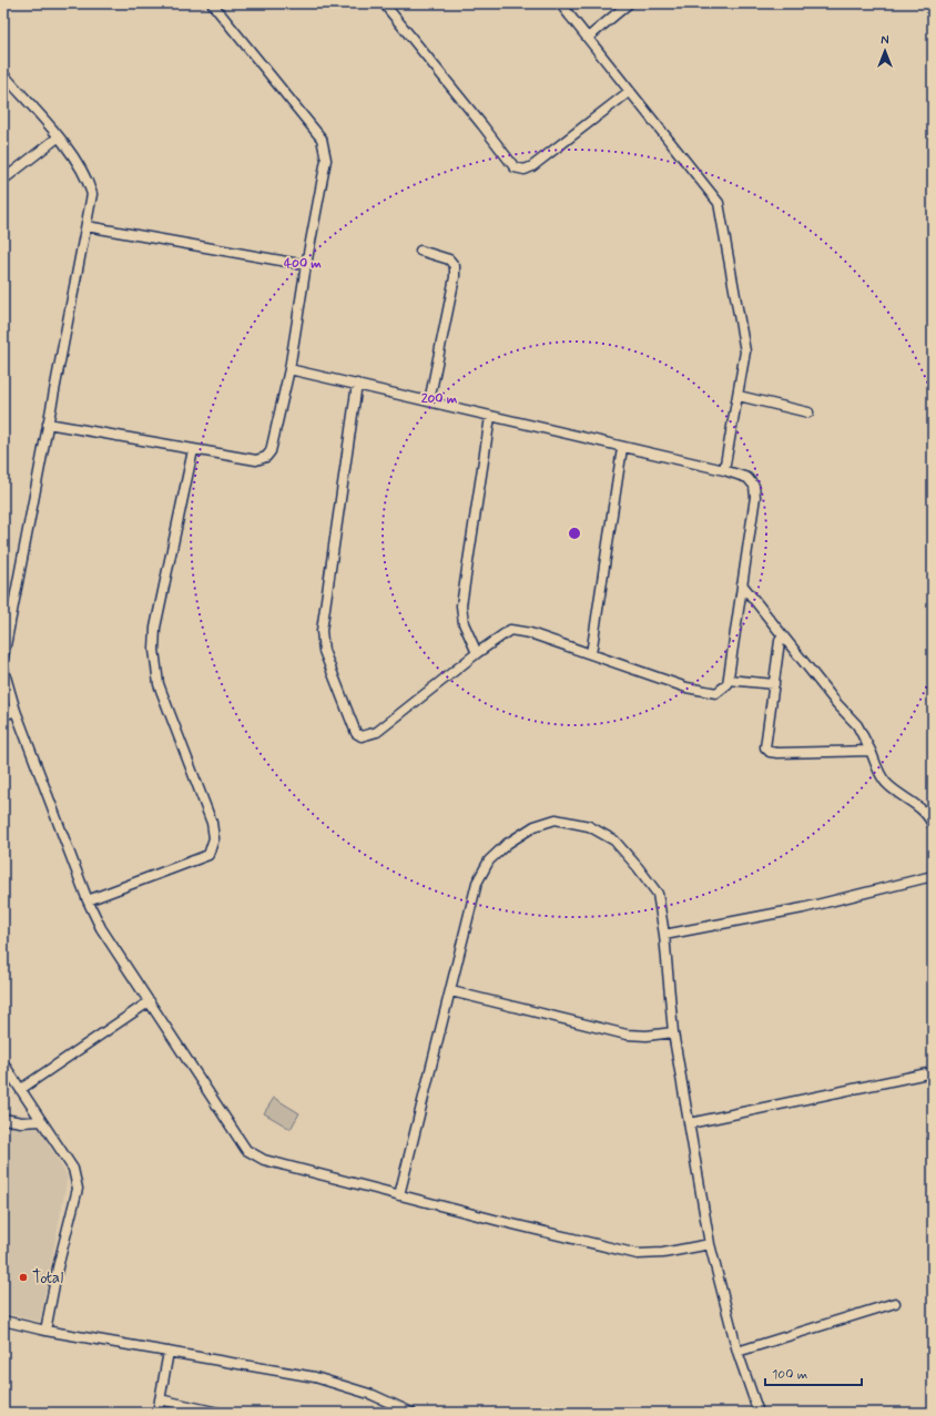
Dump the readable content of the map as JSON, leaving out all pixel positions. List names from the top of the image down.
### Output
{
  "places": ["Total"],
  "scale_bar": "100 m",
  "north": "top",
  "rings": ["400 m", "200 m"]
}
